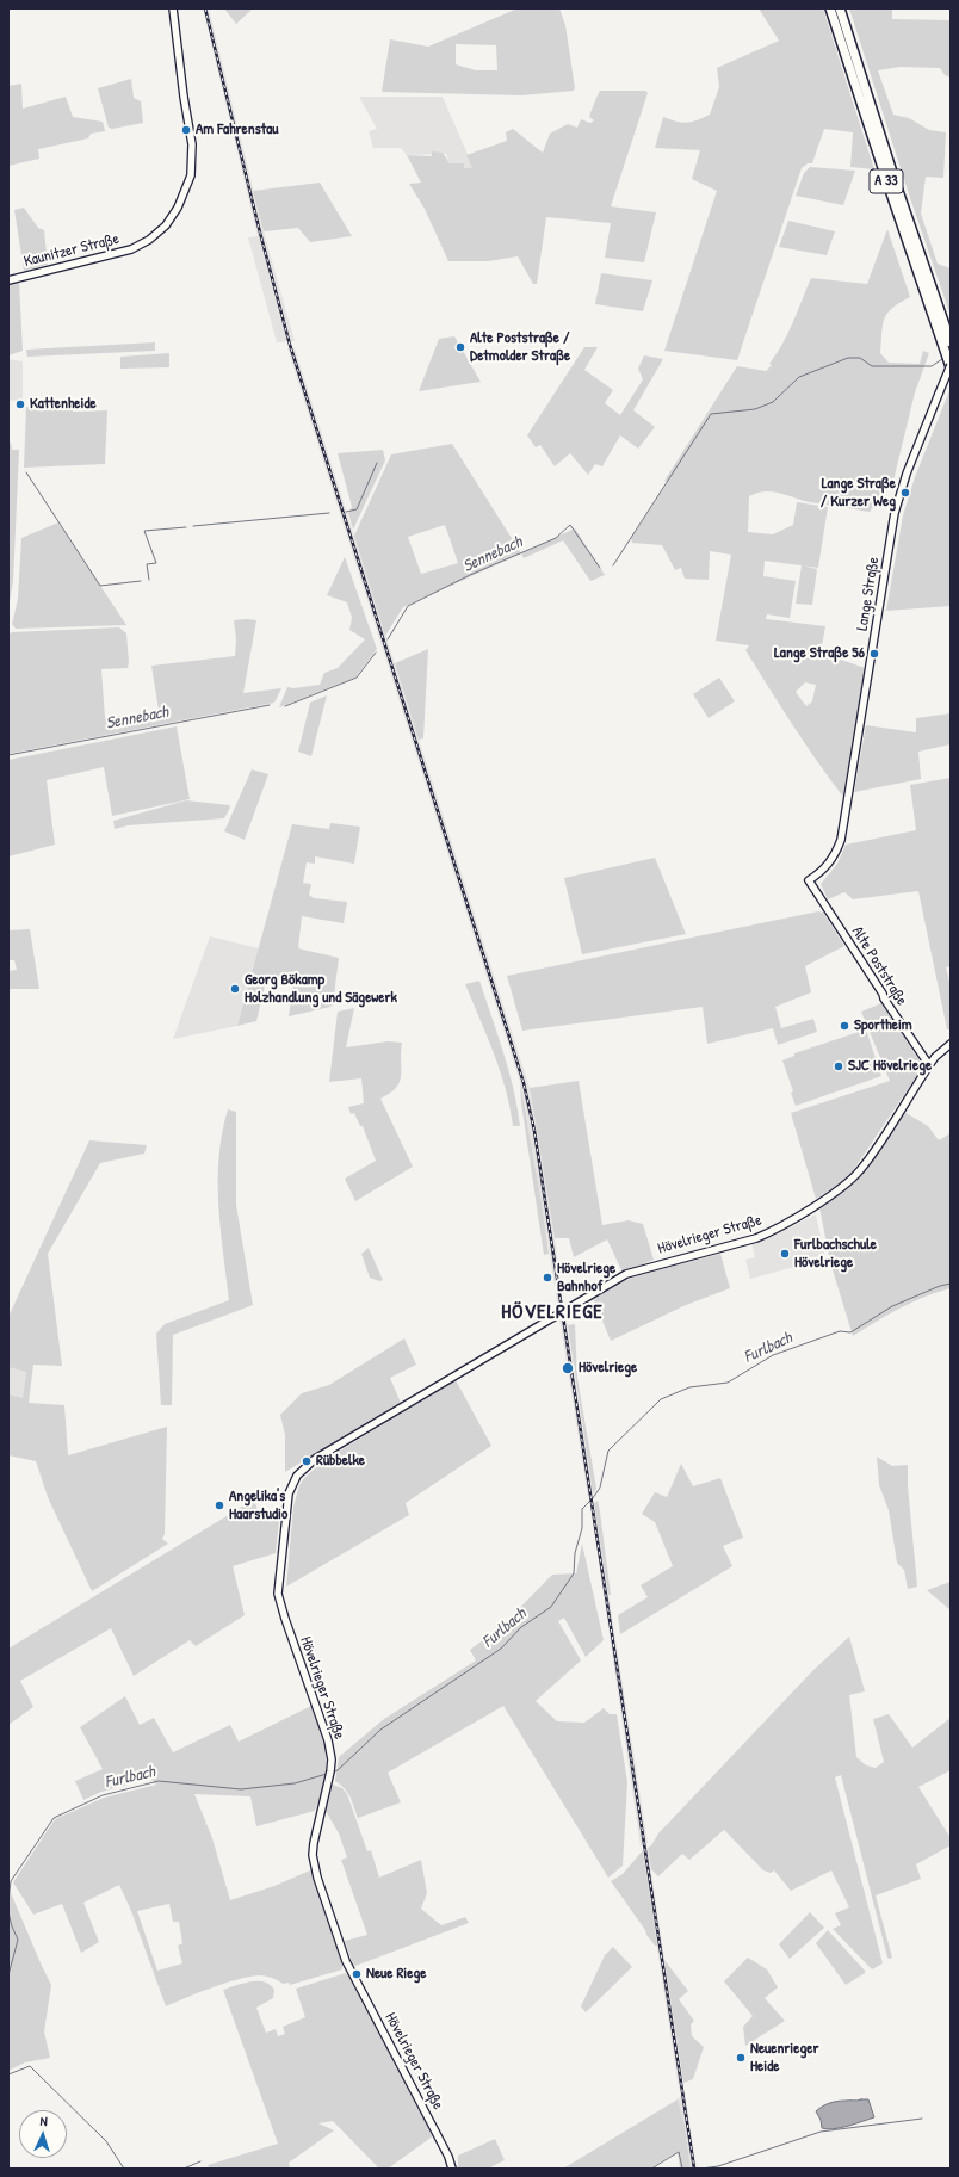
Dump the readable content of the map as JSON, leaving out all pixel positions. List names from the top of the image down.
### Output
{
  "streets": {
    "highway": ["A 33"],
    "main road": [
      "Kaunitzer Straße",
      "Lange Straße",
      "Alte Poststraße",
      "Hövelrieger Straße"
    ]
  },
  "crossings": [
    ["A 33", "Lange Straße"],
    ["Lange Straße", "Alte Poststraße"],
    ["Alte Poststraße", "Hövelrieger Straße"]
  ],
  "districts": ["HÖVELRIEGE"],
  "water": ["Sennebach", "Furlbach"],
  "places": [
    "Am Fahrenstau",
    "Alte Poststraße / Detmolder Straße",
    "Kattenheide",
    "Lange Straße / Kurzer Weg",
    "Lange Straße 56",
    "Georg Bökamp Holzhandlung und Sägewerk",
    "Sportheim",
    "SJC Hövelriege",
    "Furlbachschule Hövelriege",
    "Hövelriege Bahnhof",
    "Hövelriege",
    "Rübbelke",
    "Angelika's Haarstudio",
    "Neue Riege",
    "Neuenrieger Heide"
  ],
  "north": "top"
}
